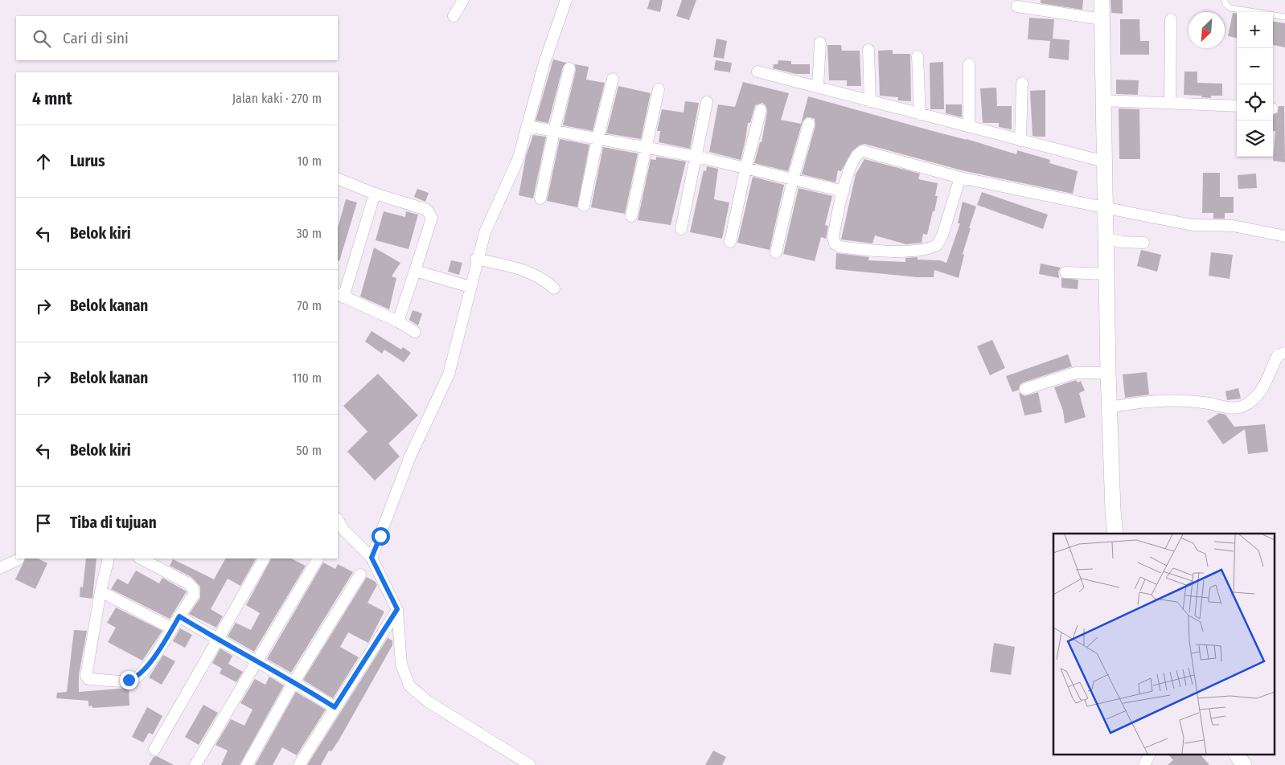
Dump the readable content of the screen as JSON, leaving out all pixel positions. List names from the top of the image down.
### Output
{
  "north": "bottom left",
  "page": {
    "map_buttons": ["+", "−"],
    "search": "Cari di sini",
    "heading": ["4 mnt", "Jalan kaki · 270 m"],
    "list": [
      ["Lurus", "10 m"],
      ["Belok kiri", "30 m"],
      ["Belok kanan", "70 m"],
      ["Belok kanan", "110 m"],
      ["Belok kiri", "50 m"],
      "Tiba di tujuan"
    ]
  }
}
